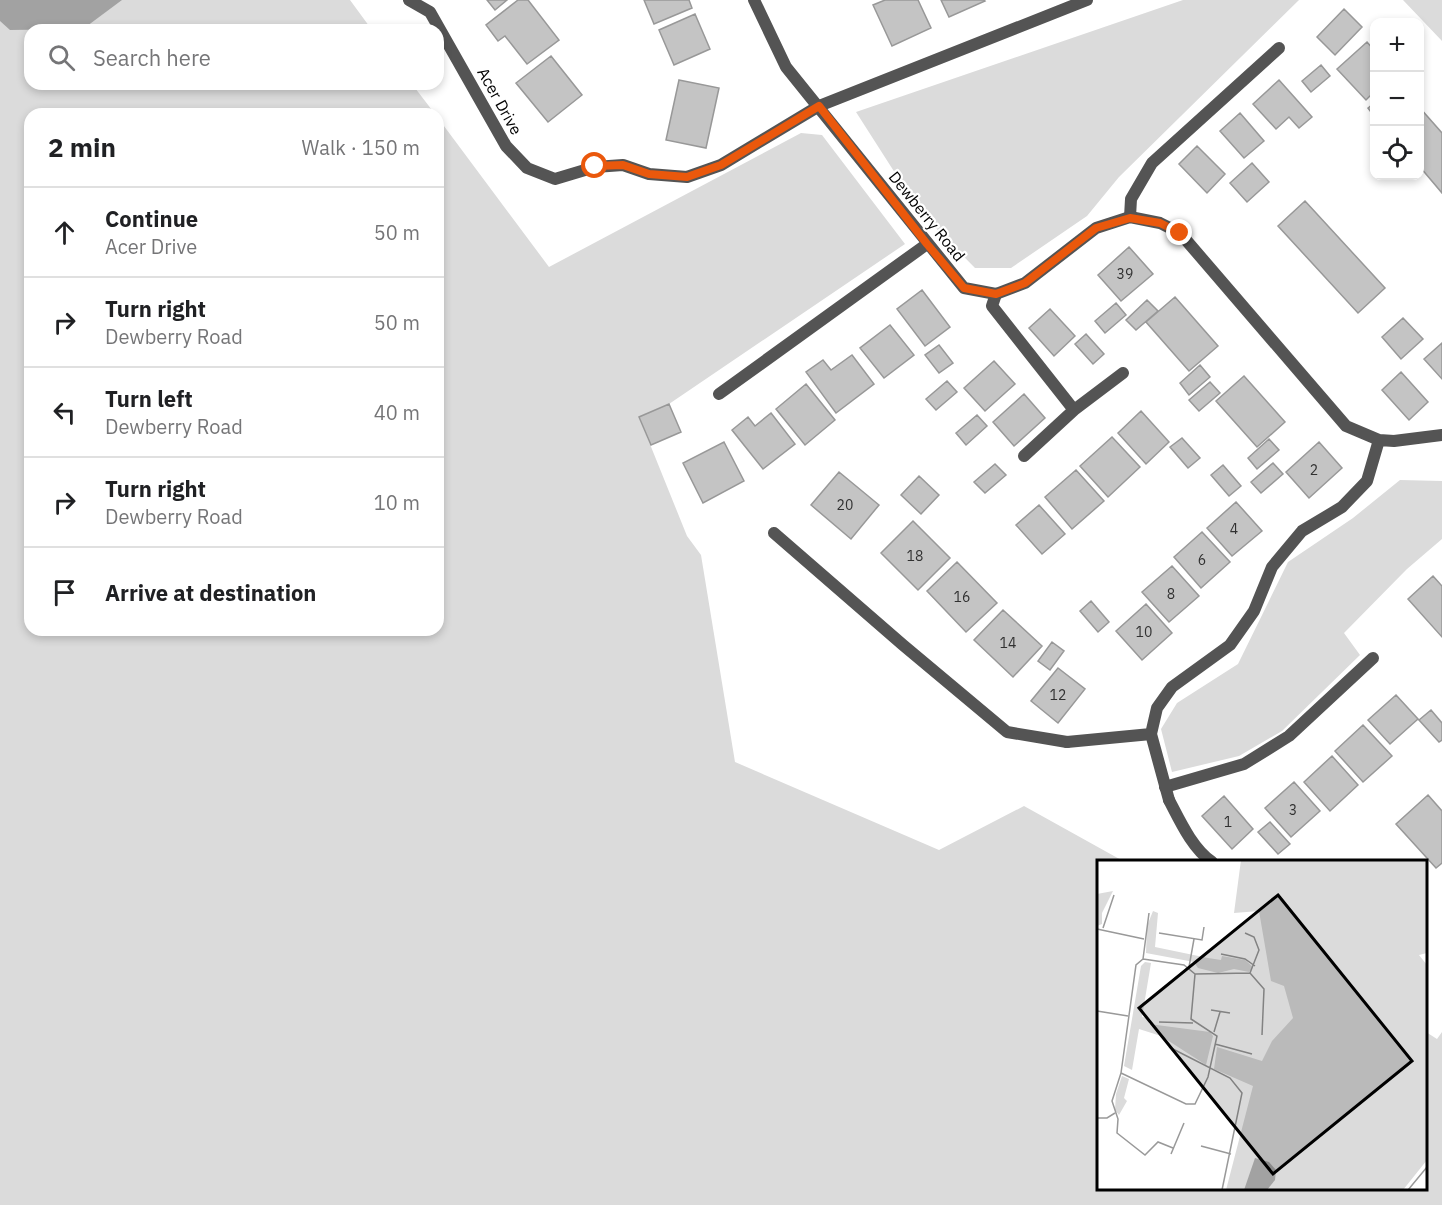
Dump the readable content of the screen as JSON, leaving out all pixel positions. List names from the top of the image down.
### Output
{
  "streets": {
    "street": ["Acer Drive", "Dewberry Road"]
  },
  "crossings": [
    ["Acer Drive", "Dewberry Road"]
  ],
  "house_numbers": [
    "39",
    "2",
    "20",
    "4",
    "18",
    "6",
    "8",
    "16",
    "10",
    "14",
    "12",
    "3",
    "1"
  ],
  "page": {
    "map_buttons": ["+", "−"],
    "search": "Search here",
    "heading": ["2 min", "Walk · 150 m"],
    "list": [
      ["Continue", "Acer Drive", "50 m"],
      ["Turn right", "Dewberry Road", "50 m"],
      ["Turn left", "Dewberry Road", "40 m"],
      ["Turn right", "Dewberry Road", "10 m"],
      "Arrive at destination"
    ]
  }
}
